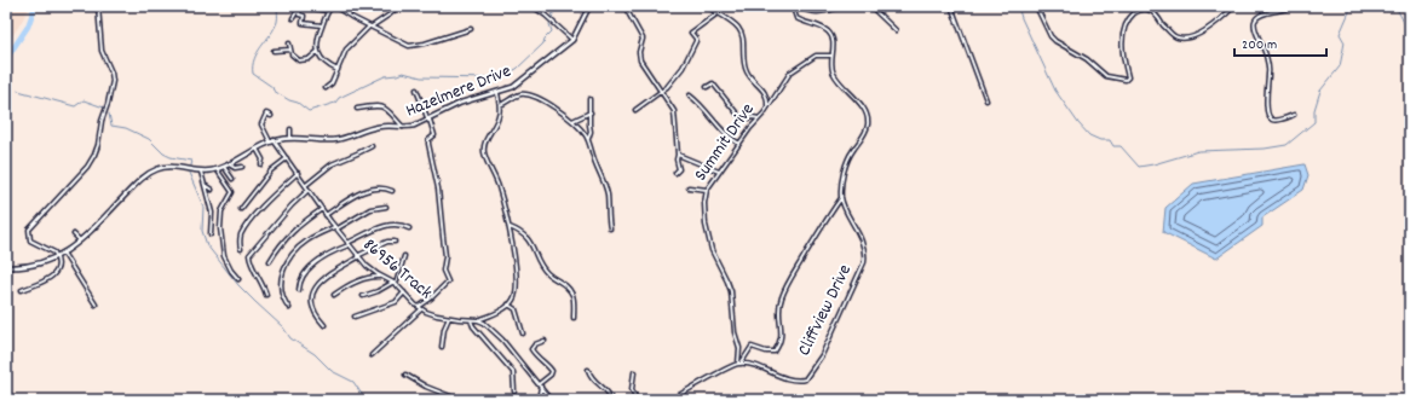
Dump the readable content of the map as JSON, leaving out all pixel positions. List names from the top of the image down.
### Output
{
  "streets": {
    "street": [
      "Hazelmere Drive",
      "Summit Drive",
      "86956 Track",
      "Cliffview Drive"
    ]
  },
  "crossings": [
    ["Hazelmere Drive", "86956 Track"],
    ["Summit Drive", "Cliffview Drive"]
  ],
  "scale_bar": "200 m"
}
